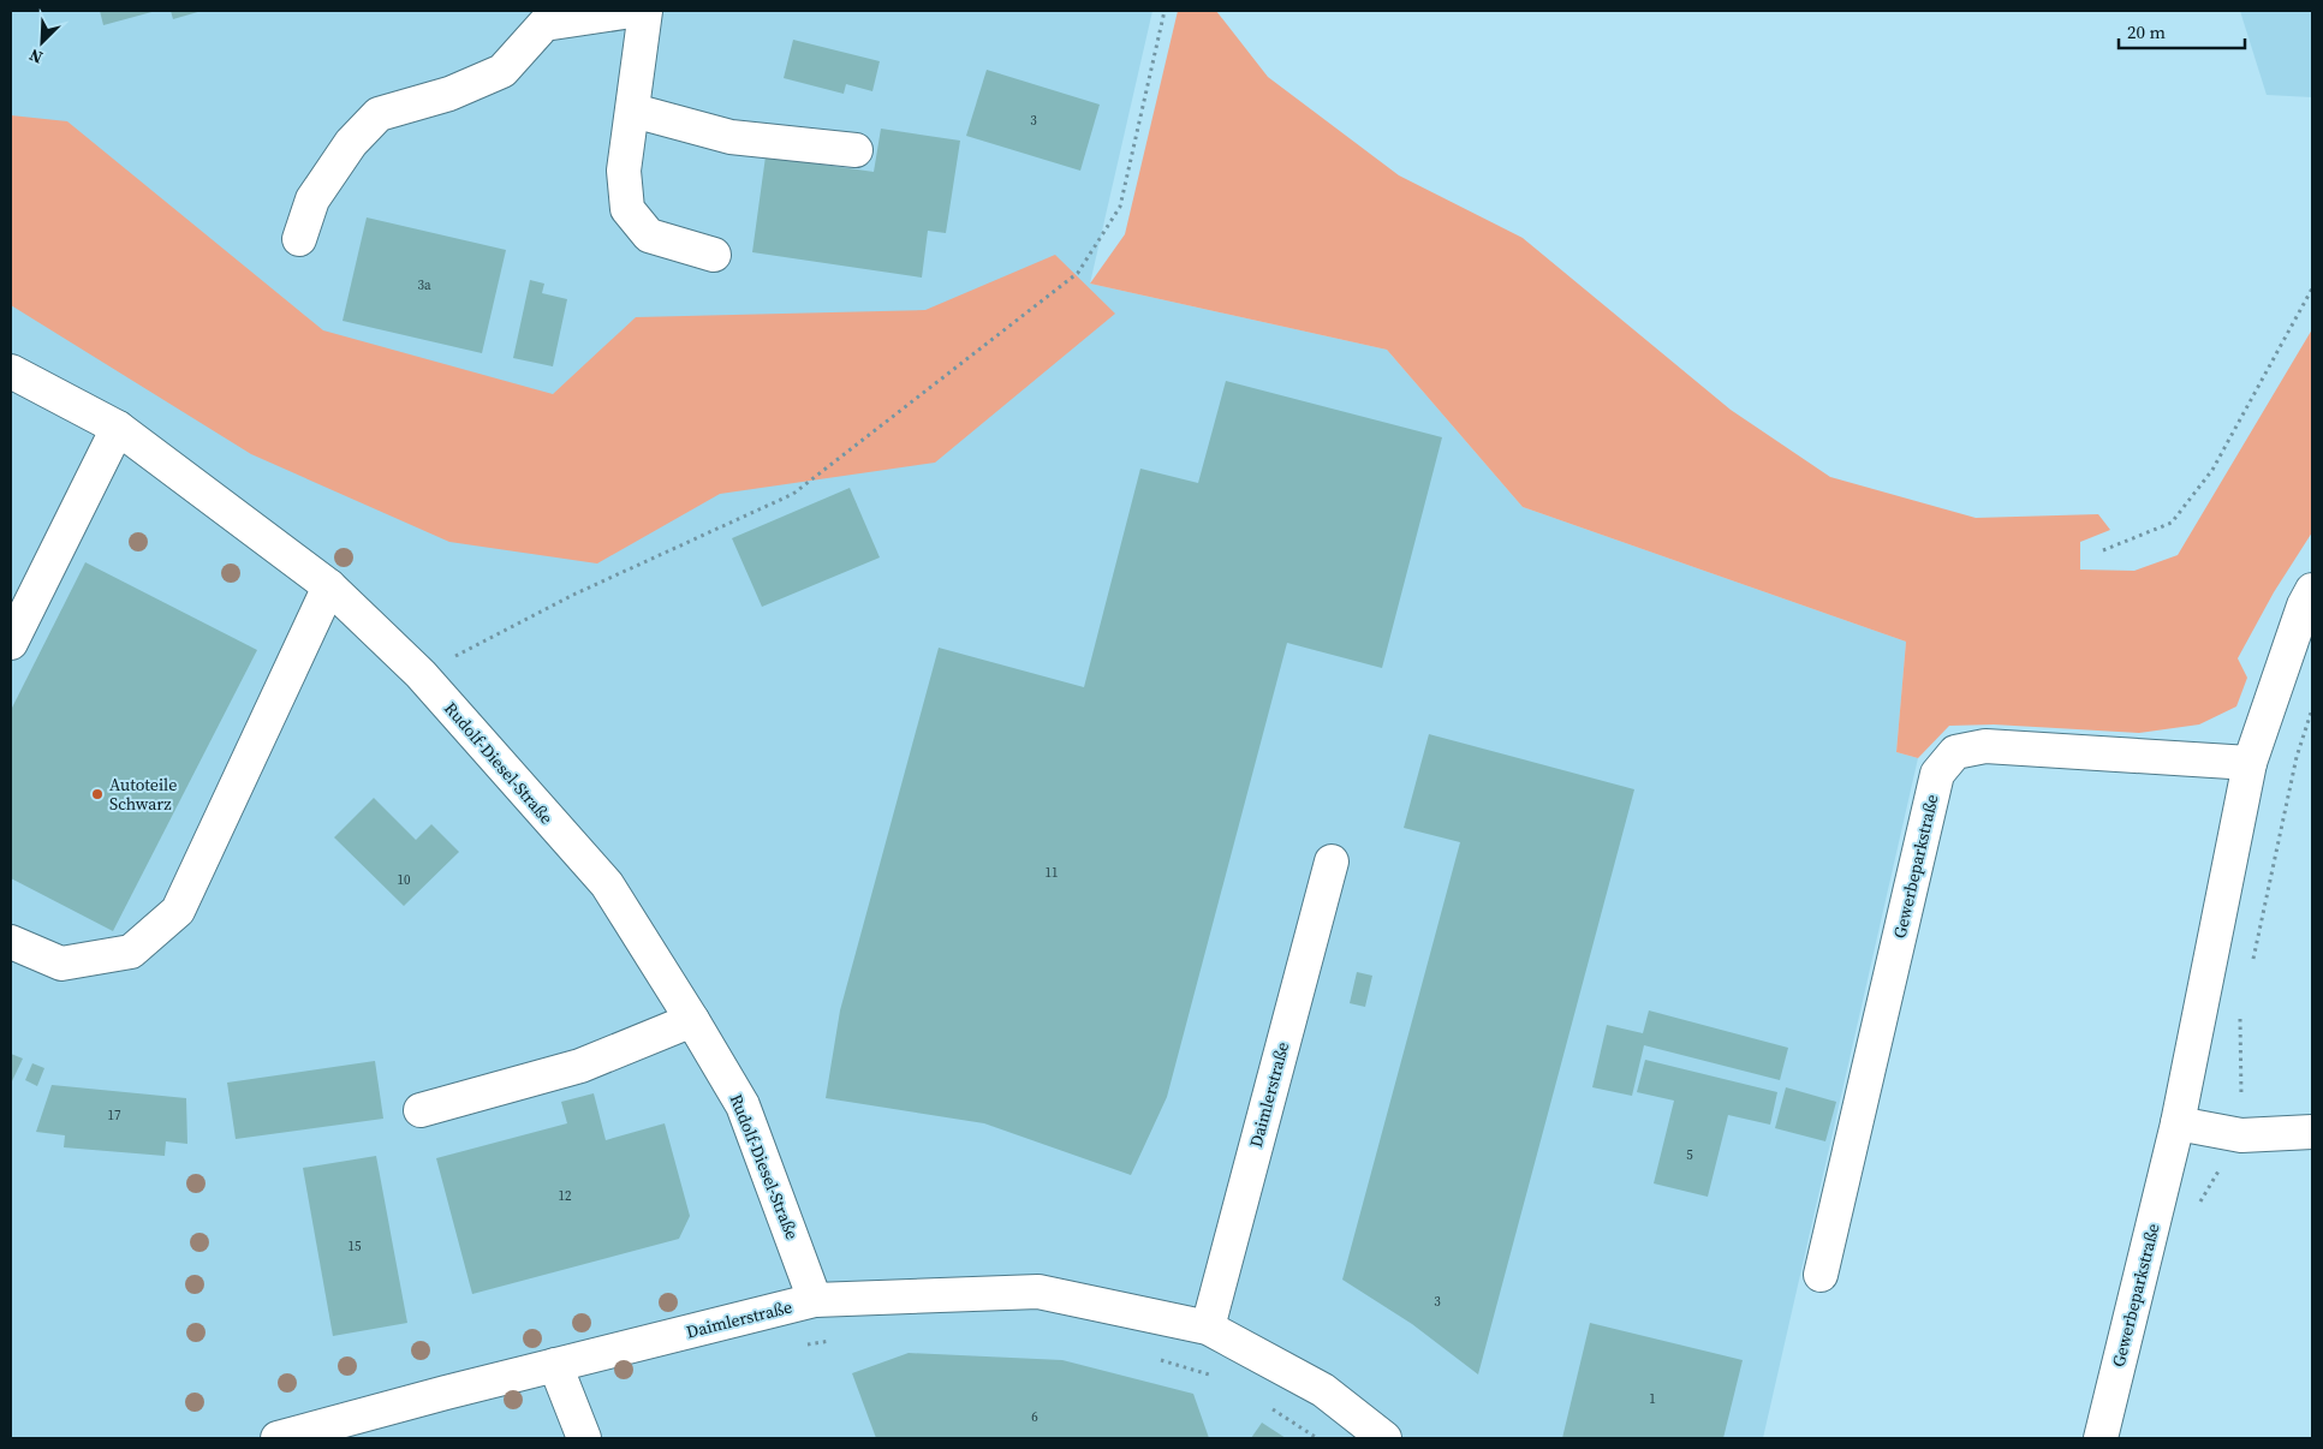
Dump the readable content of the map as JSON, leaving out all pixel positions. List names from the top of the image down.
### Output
{
  "streets": {
    "street": ["Rudolf-Diesel-Straße", "Gewerbeparkstraße", "Daimlerstraße"]
  },
  "crossings": [
    ["Rudolf-Diesel-Straße", "Daimlerstraße"]
  ],
  "places": ["Autoteile Schwarz"],
  "house_numbers": [
    "3",
    "3a",
    "11",
    "10",
    "17",
    "5",
    "12",
    "15",
    "3",
    "1",
    "6"
  ],
  "scale_bar": "20 m",
  "north": "bottom left"
}
